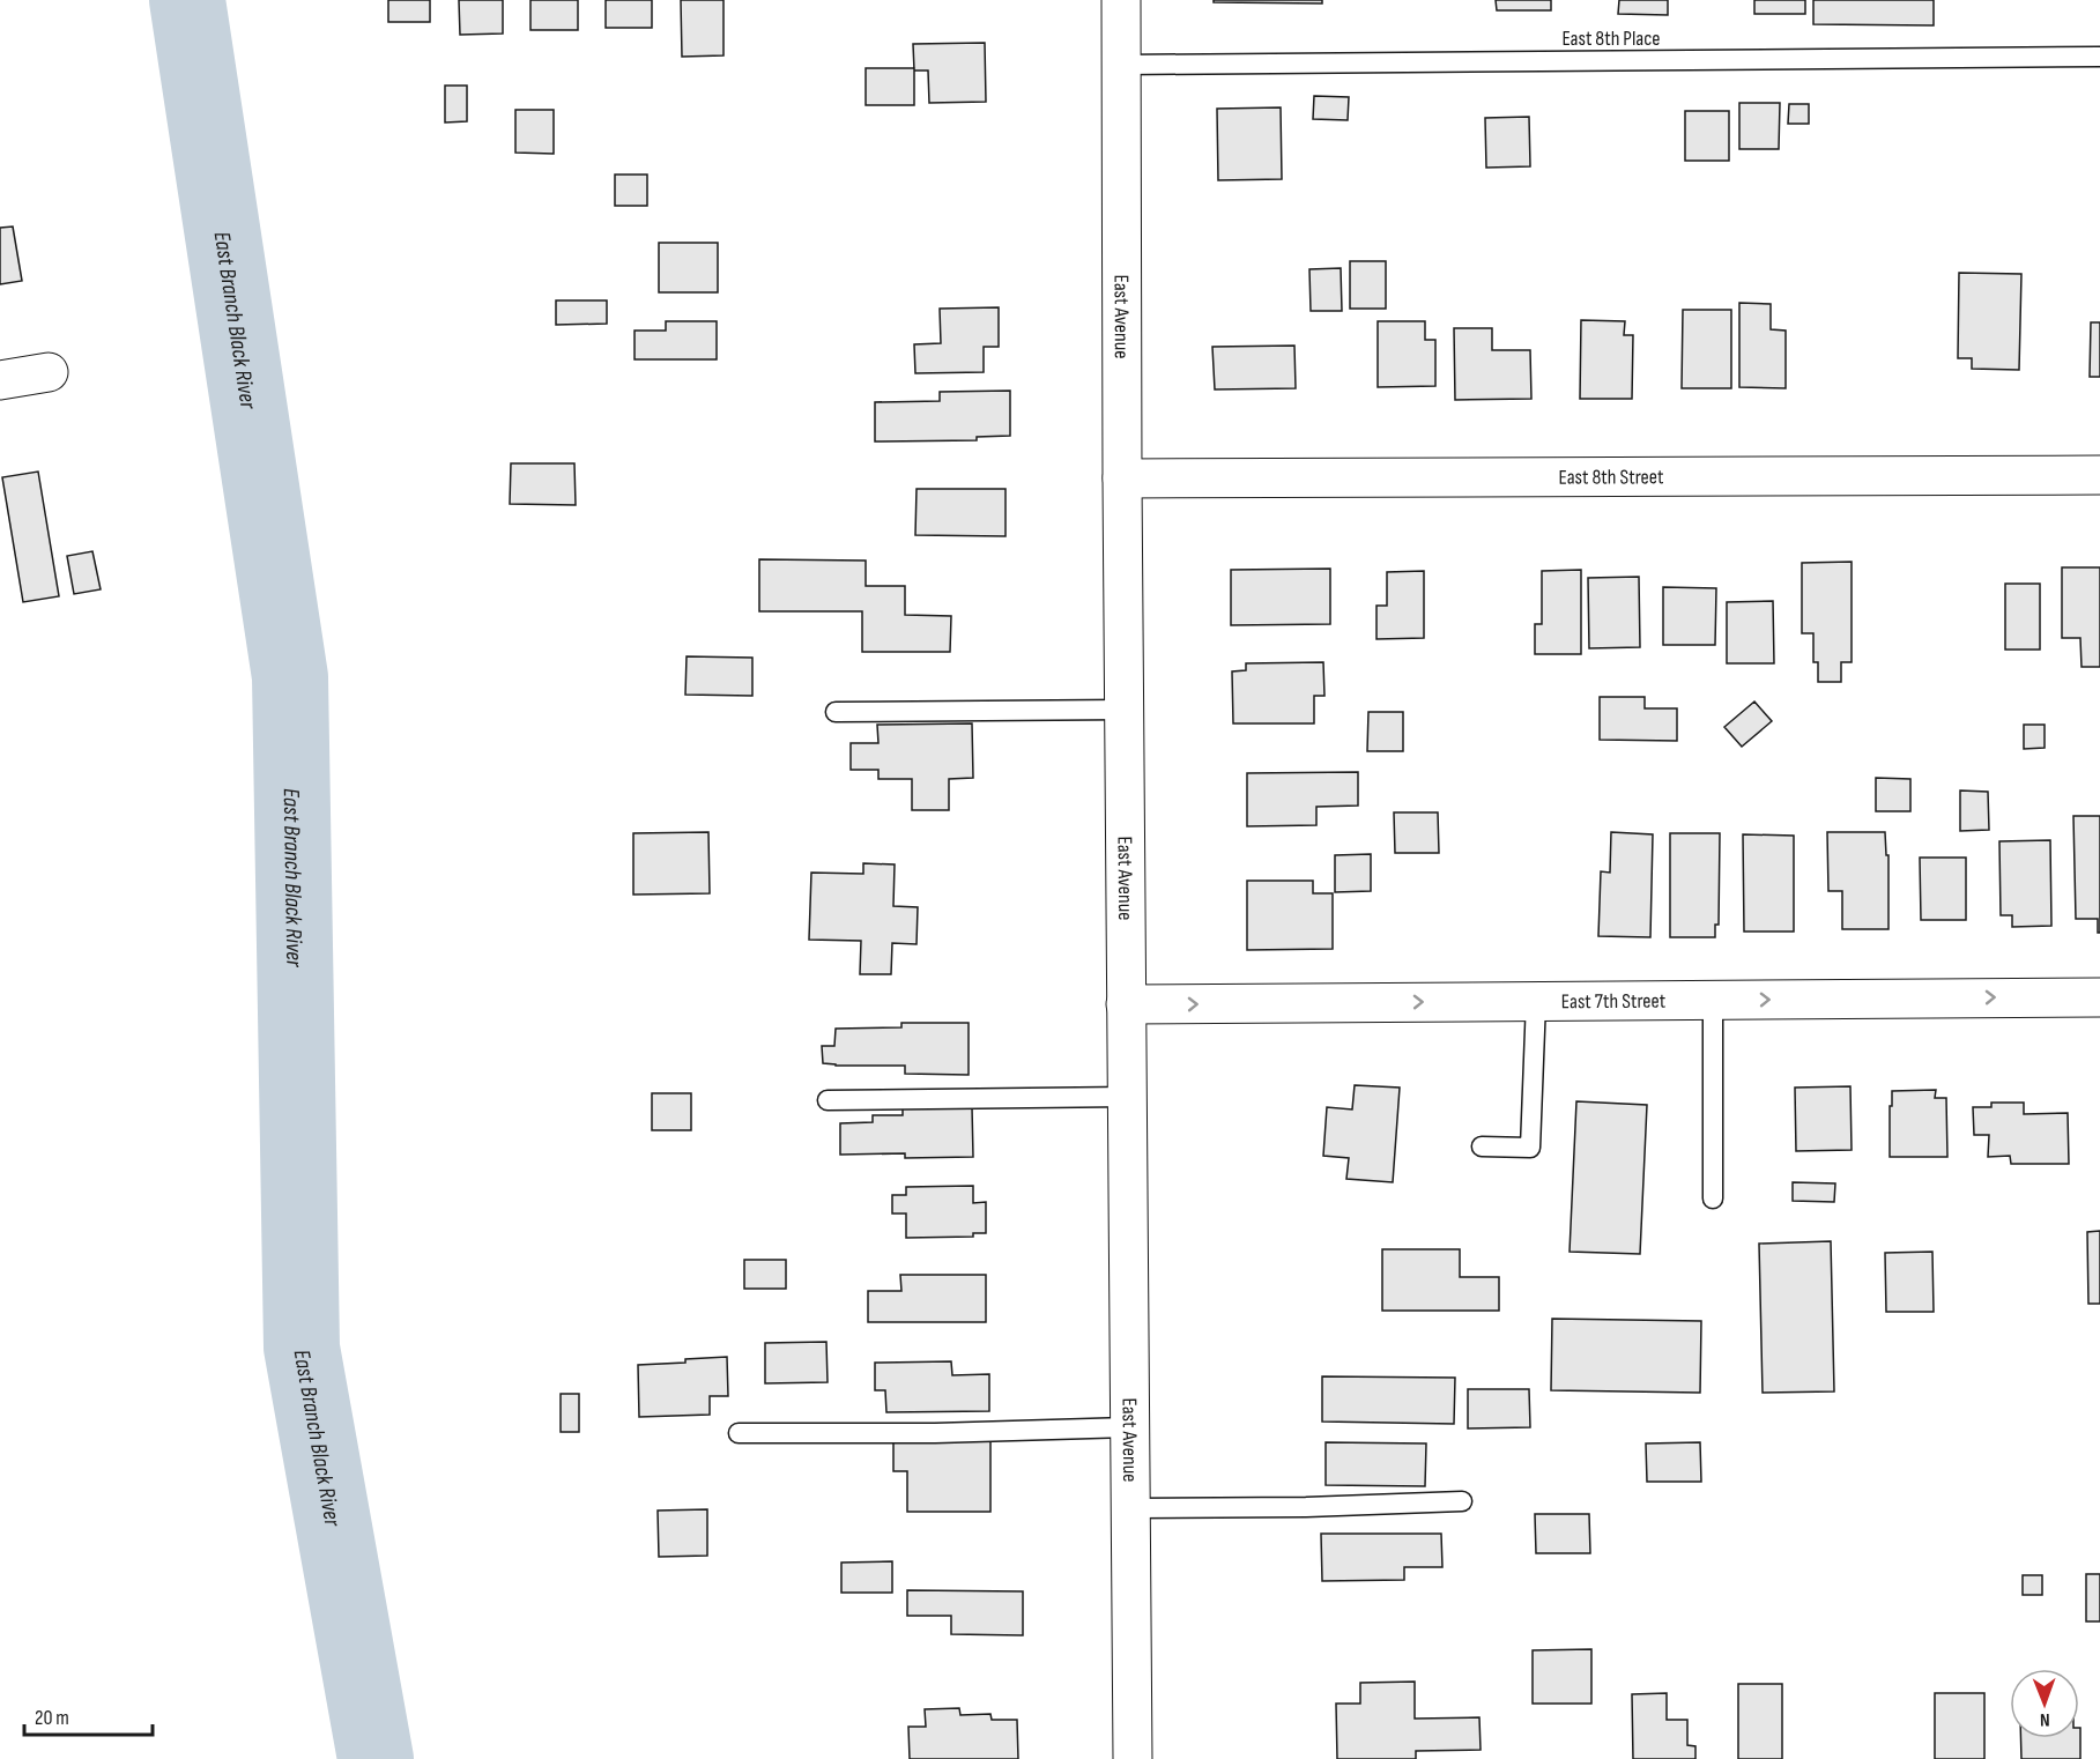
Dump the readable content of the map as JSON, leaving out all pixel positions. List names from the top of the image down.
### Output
{
  "streets": {
    "street": ["East Avenue", "East 8th Street", "East 7th Street"],
    "lane": ["East 8th Place"]
  },
  "crossings": [
    ["East 8th Place", "East Avenue"],
    ["East Avenue", "East 8th Street"],
    ["East Avenue", "East 7th Street"]
  ],
  "one_way": ["East 7th Street"],
  "water": ["East Branch Black River"],
  "scale_bar": "20 m",
  "north": "bottom"
}
